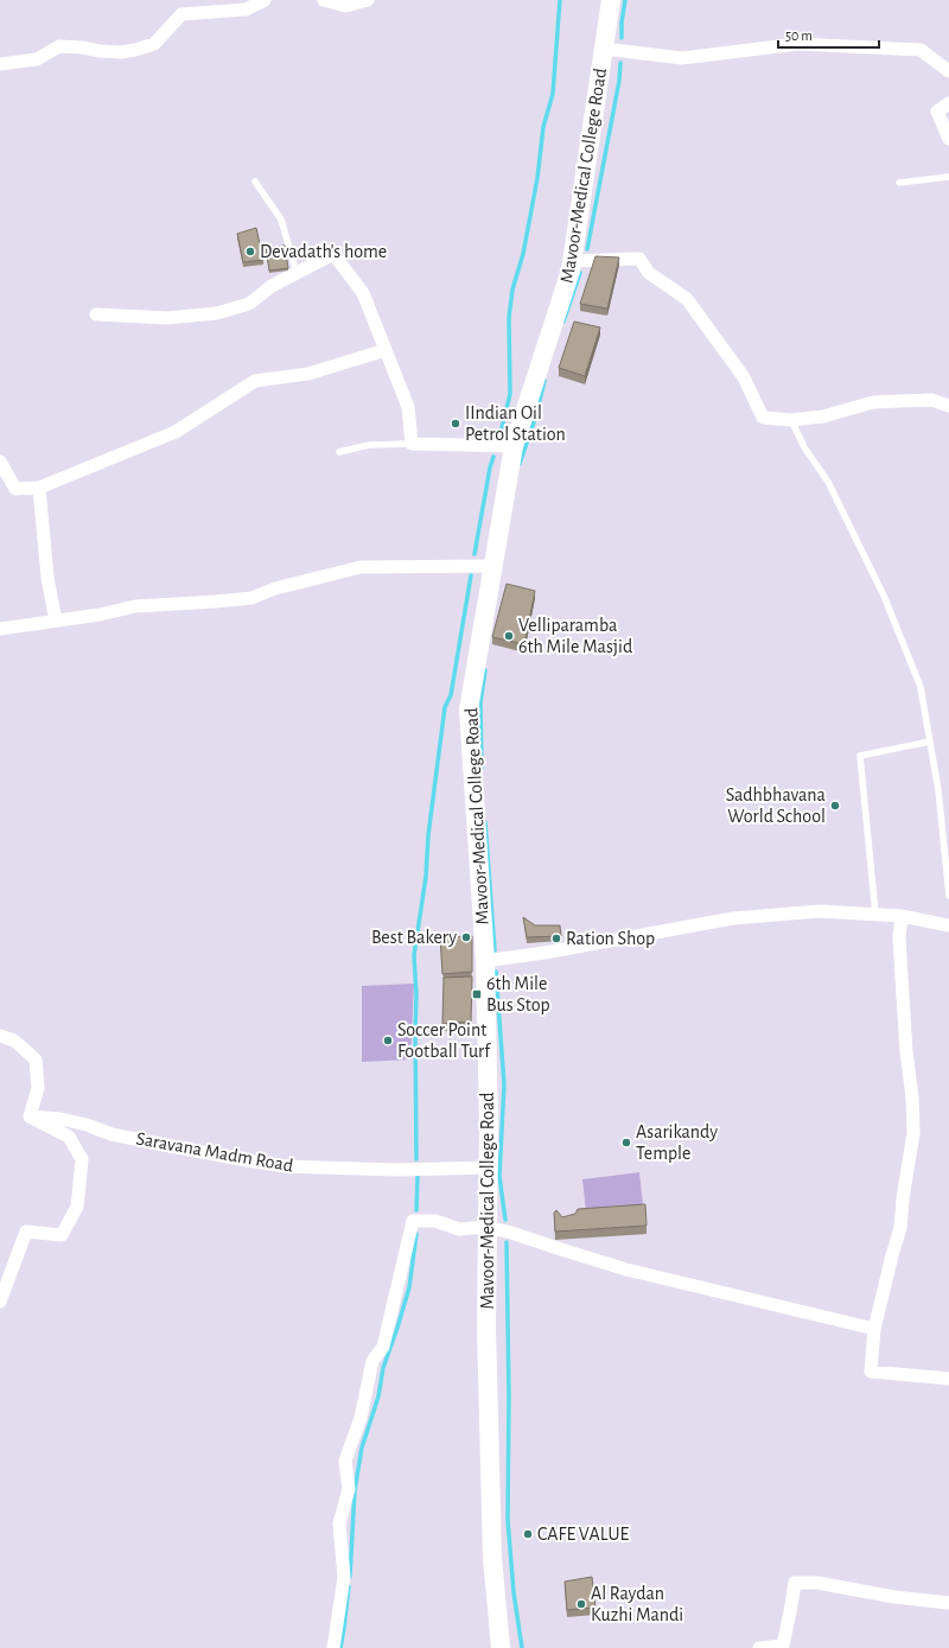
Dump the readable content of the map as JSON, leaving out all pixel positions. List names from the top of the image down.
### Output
{
  "streets": {
    "main road": ["Mavoor-Medical College Road"],
    "street": ["Saravana Madm Road"]
  },
  "crossings": [
    ["Mavoor-Medical College Road", "Saravana Madm Road"]
  ],
  "places": {
    "other": [
      "Devadath's home",
      "IIndian Oil Petrol Station",
      "Velliparamba 6th Mile Masjid",
      "Sadhbhavana World School",
      "Best Bakery",
      "Ration Shop",
      "Soccer Point Football Turf",
      "Asarikandy Temple",
      "CAFE VALUE",
      "Al Raydan Kuzhi Mandi"
    ],
    "transit": ["6th Mile Bus Stop"]
  },
  "scale_bar": "50 m"
}
